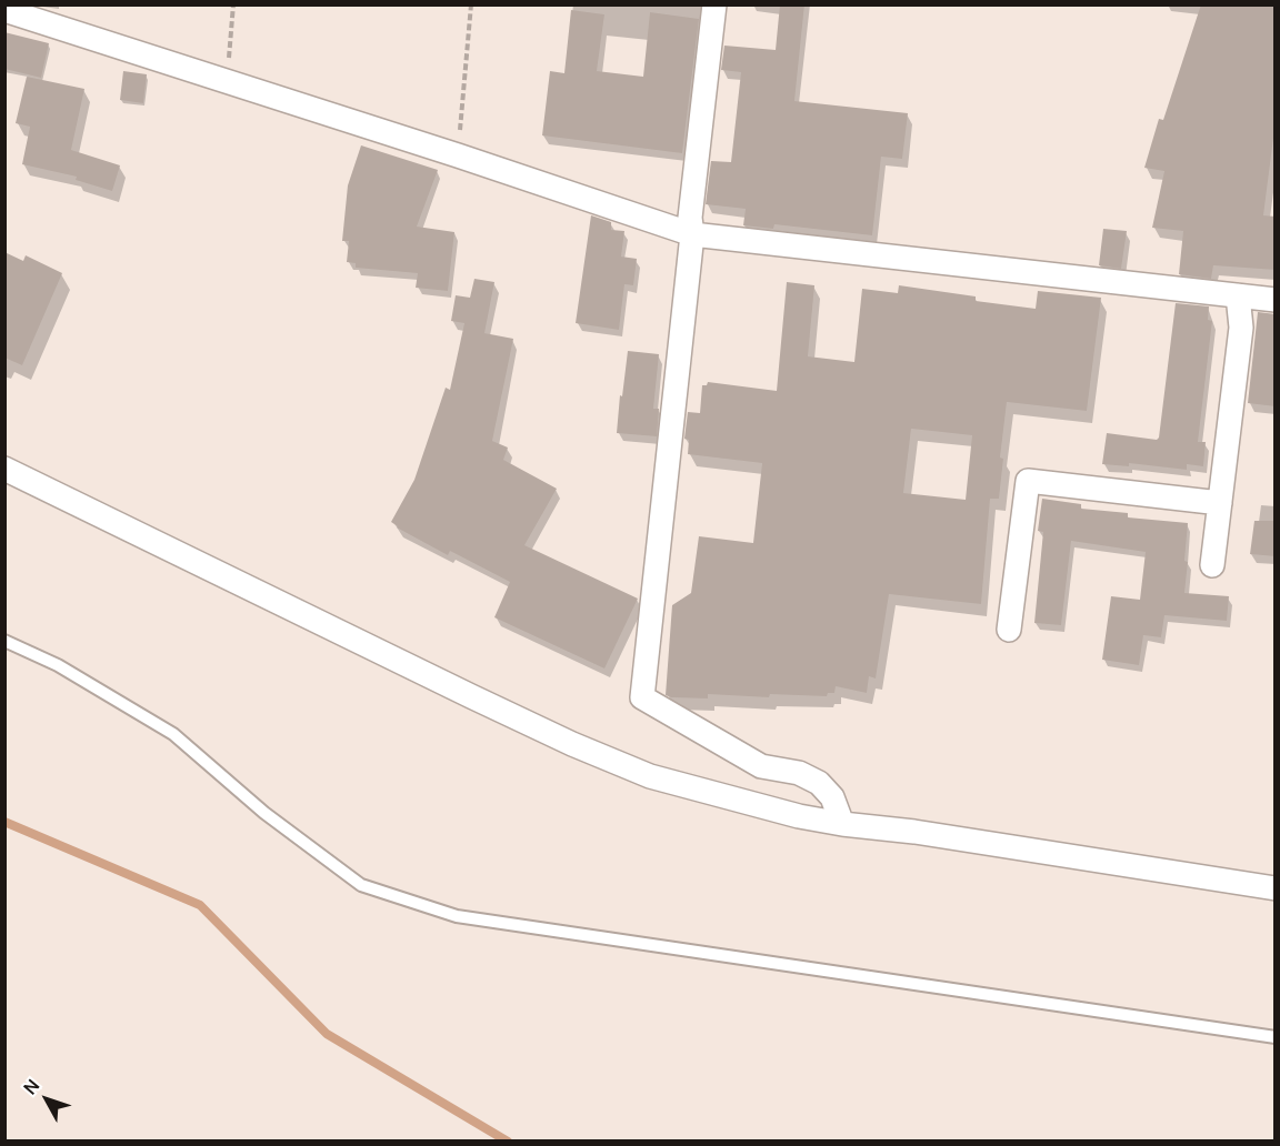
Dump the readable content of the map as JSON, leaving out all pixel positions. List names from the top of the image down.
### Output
{
  "north": "top left"
}
